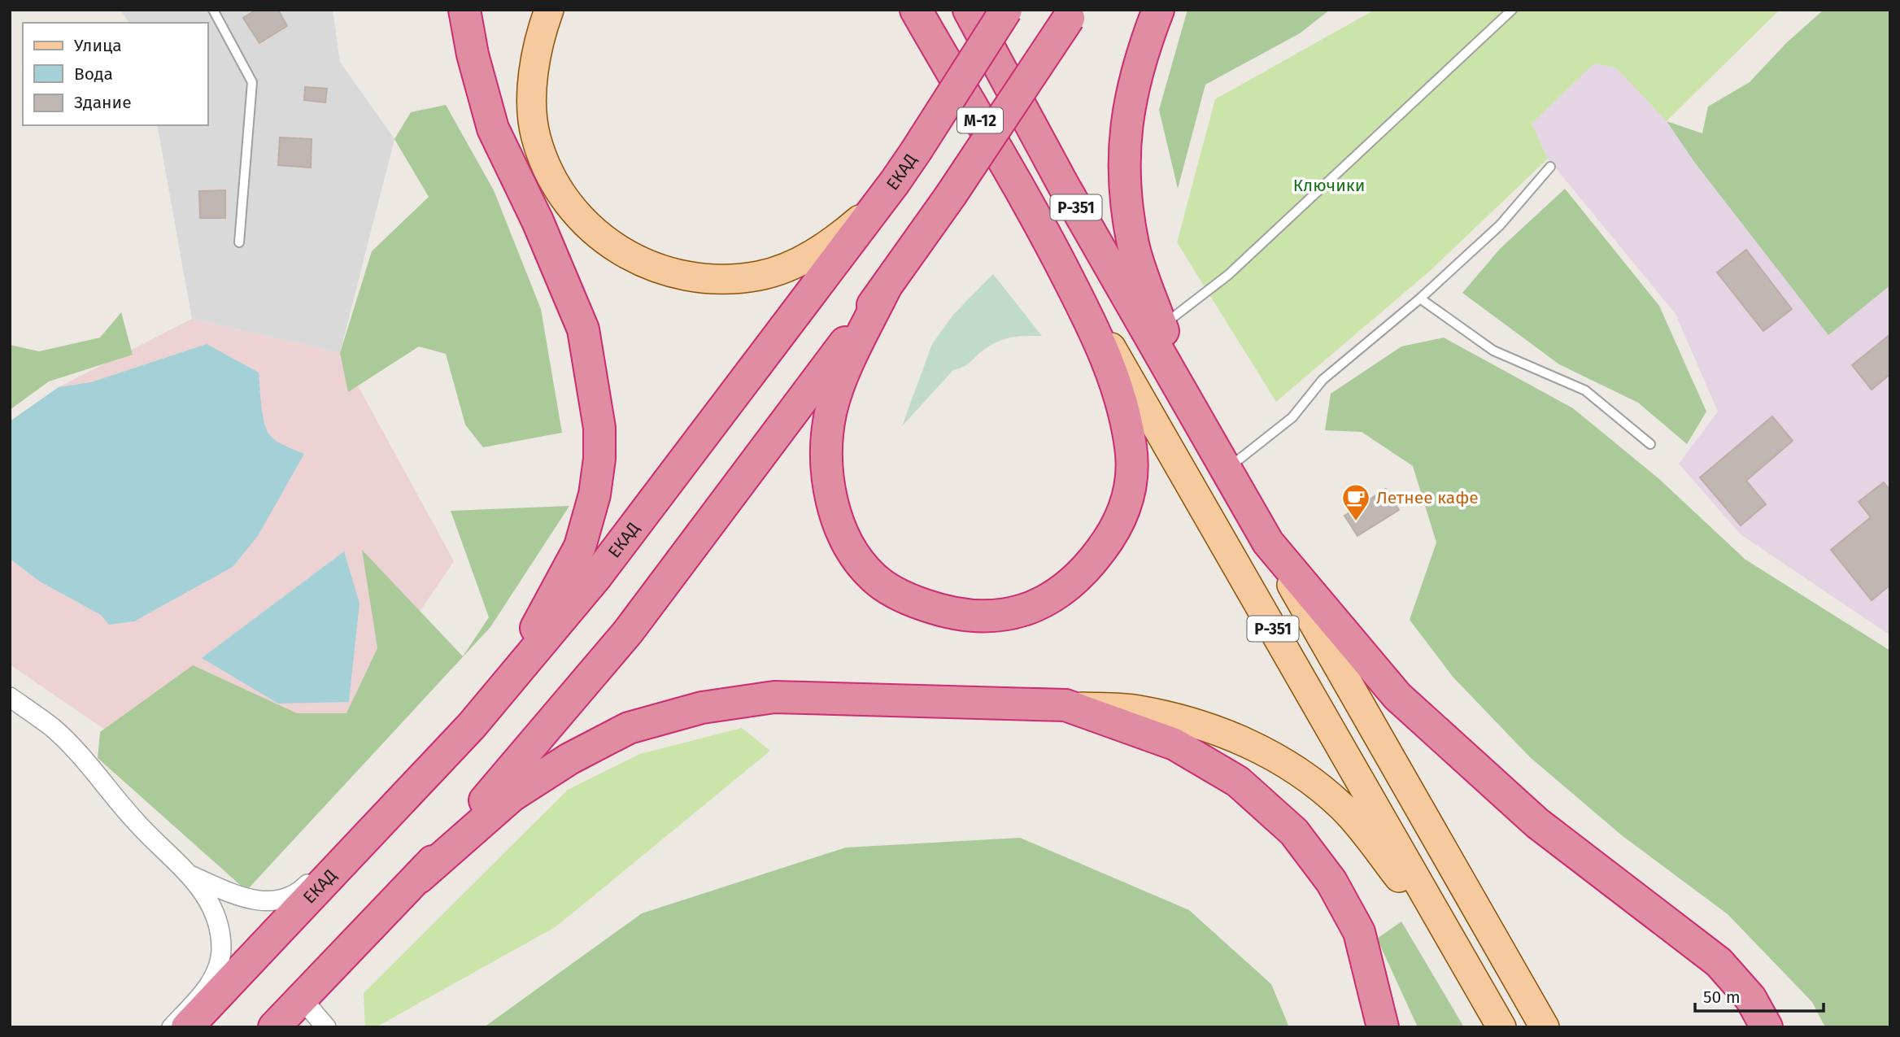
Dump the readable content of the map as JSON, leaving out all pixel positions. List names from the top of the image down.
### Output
{
  "streets": {
    "highway": ["М-12", "ЕКАД", "Р-351"]
  },
  "crossings": [
    ["М-12", "Р-351"]
  ],
  "parks": ["Ключики"],
  "places": {
    "cafe": ["Летнее кафе"]
  },
  "legend": ["Улица", "Вода", "Здание"],
  "scale_bar": "50 m"
}
